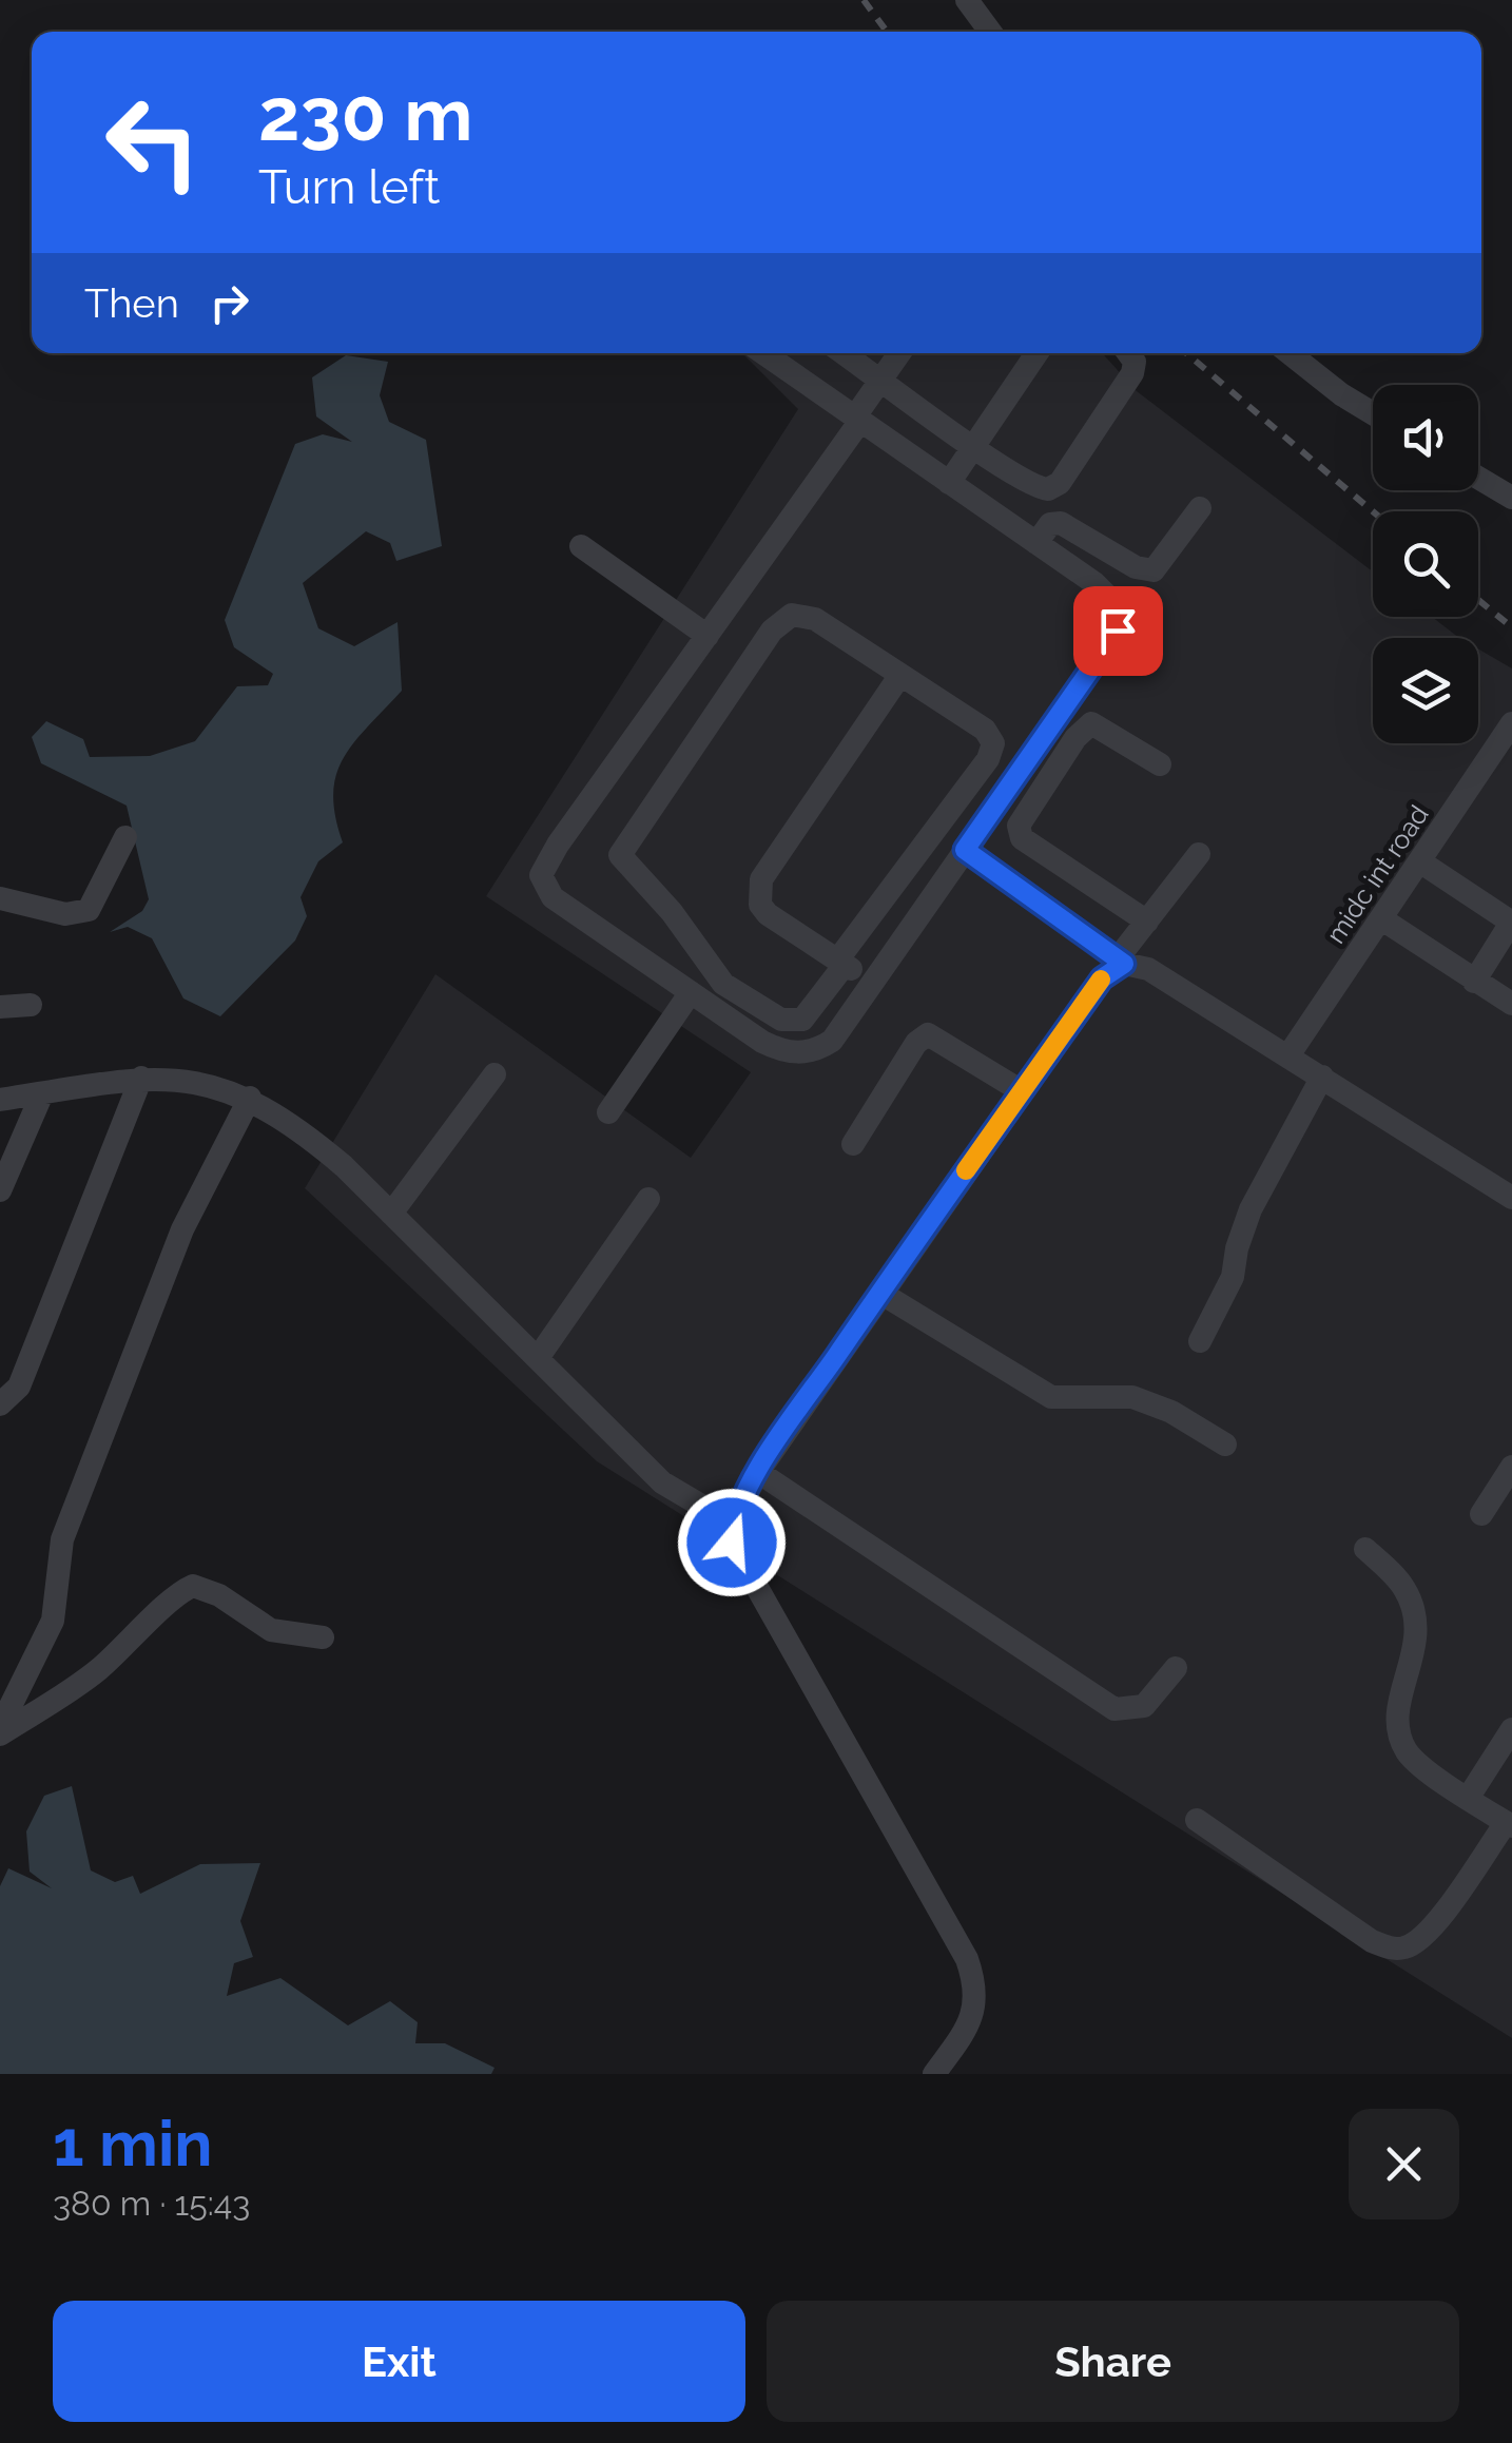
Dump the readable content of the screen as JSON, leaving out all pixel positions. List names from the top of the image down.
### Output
{
  "streets": {
    "street": ["midc int road"]
  },
  "page": {
    "turn": ["230 m", "Turn left"],
    "then": "Then",
    "heading": ["1 min", "380 m · 15:43"],
    "buttons": ["Exit", "Share"]
  }
}
